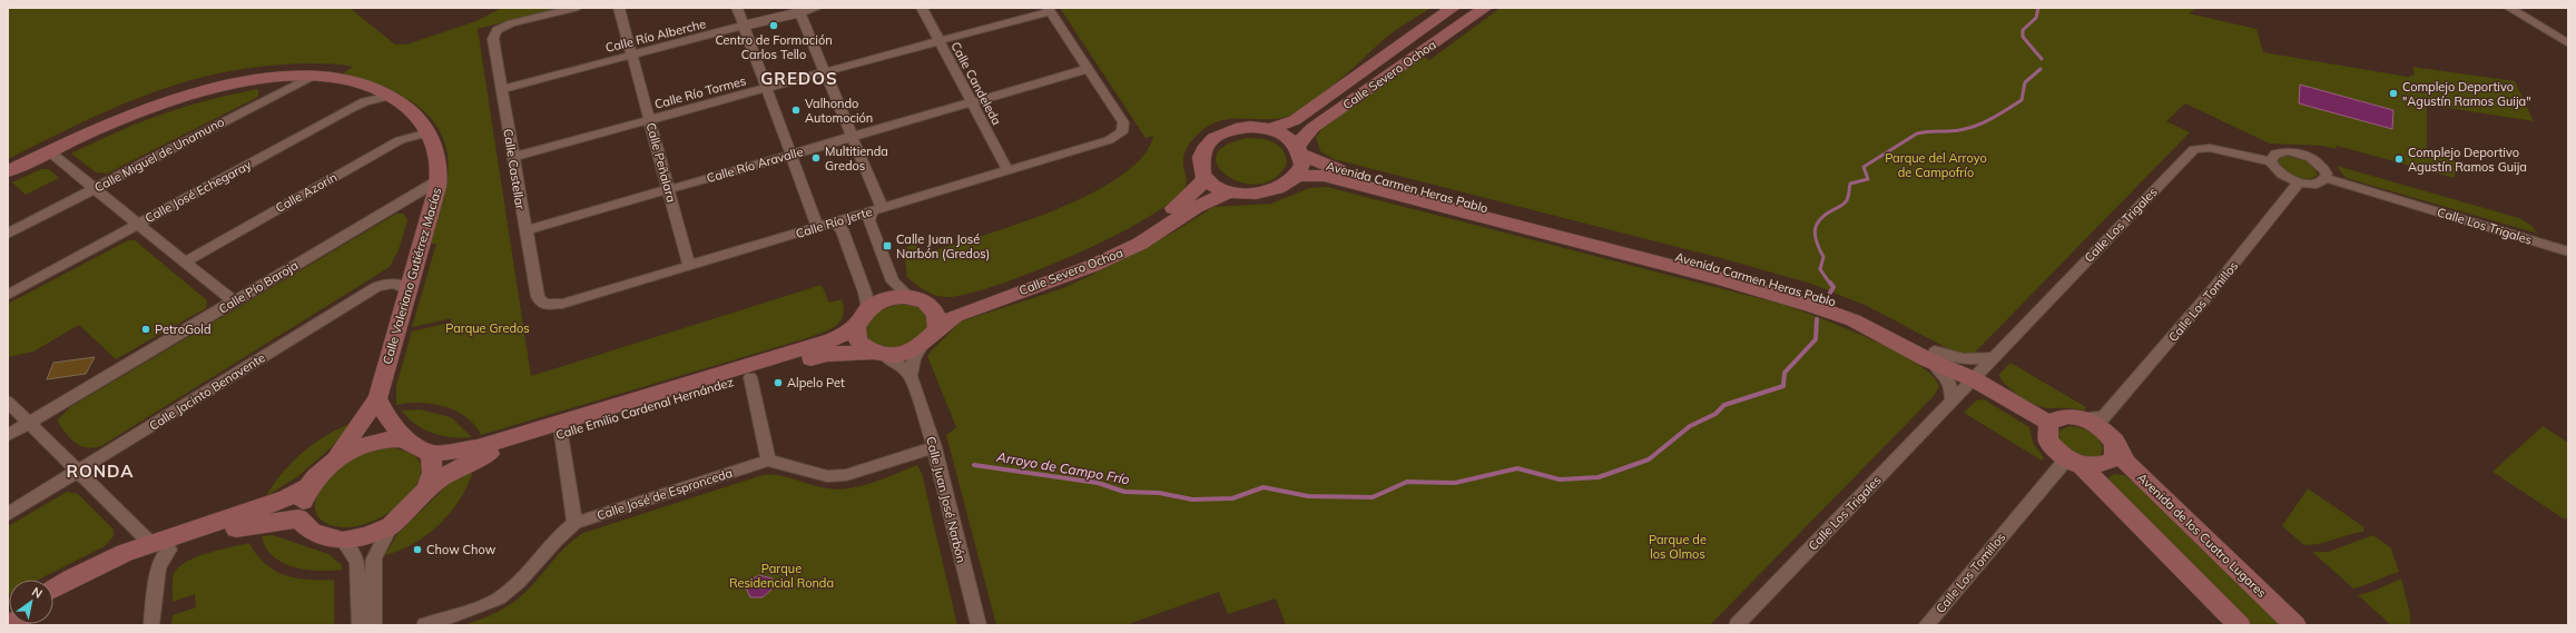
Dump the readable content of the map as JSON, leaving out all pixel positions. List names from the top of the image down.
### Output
{
  "streets": {
    "main road": [
      "Calle Severo Ochoa",
      "Avenida Carmen Heras Pablo",
      "Calle Valeriano Gutiérrez Macías",
      "Calle Emilio Cardenal Hernández",
      "Avenida de los Cuatro Lugares"
    ],
    "street": [
      "Calle Río Alberche",
      "Calle Candeleda",
      "Calle Río Tormes",
      "Calle Miguel de Unamuno",
      "Calle Peñalara",
      "Calle Río Aravalle",
      "Calle Castellar",
      "Calle José Echegaray",
      "Calle Azorín",
      "Calle Río Jerte",
      "Calle Los Trigales",
      "Calle Pío Baroja",
      "Calle Los Tomillos",
      "Calle Jacinto Benavente",
      "Calle José de Espronceda",
      "Calle Juan José Narbón"
    ]
  },
  "crossings": [
    ["Calle Río Alberche", "Calle Peñalara"],
    ["Calle Río Alberche", "Calle Castellar"],
    ["Calle Severo Ochoa", "Avenida Carmen Heras Pablo"],
    ["Calle Severo Ochoa", "Calle Emilio Cardenal Hernández"],
    ["Calle Severo Ochoa", "Calle Juan José Narbón"],
    ["Calle Candeleda", "Calle Río Tormes"],
    ["Calle Candeleda", "Calle Río Aravalle"],
    ["Calle Candeleda", "Calle Río Jerte"],
    ["Calle Río Tormes", "Calle Peñalara"],
    ["Calle Río Tormes", "Calle Castellar"],
    ["Calle Miguel de Unamuno", "Calle Valeriano Gutiérrez Macías"],
    ["Calle Peñalara", "Calle Río Aravalle"],
    ["Calle Peñalara", "Calle Río Jerte"],
    ["Calle Río Aravalle", "Calle Castellar"],
    ["Calle Río Aravalle", "Calle Río Jerte"],
    ["Calle Castellar", "Calle Río Jerte"],
    ["Avenida Carmen Heras Pablo", "Calle Los Trigales"],
    ["Calle José Echegaray", "Calle Valeriano Gutiérrez Macías"],
    ["Calle Azorín", "Calle Valeriano Gutiérrez Macías"],
    ["Calle Valeriano Gutiérrez Macías", "Calle Pío Baroja"],
    ["Calle Valeriano Gutiérrez Macías", "Calle Jacinto Benavente"],
    ["Calle Valeriano Gutiérrez Macías", "Calle Emilio Cardenal Hernández"],
    ["Calle Los Tomillos", "Avenida de los Cuatro Lugares"],
    ["Calle Emilio Cardenal Hernández", "Calle Juan José Narbón"]
  ],
  "districts": ["GREDOS", "RONDA"],
  "water": ["Arroyo de Campo Frío"],
  "parks": [
    "Parque del Arroyo de Campofrío",
    "Parque Gredos",
    "Parque de los Olmos",
    "Parque Residencial Ronda"
  ],
  "places": {
    "other": [
      "Centro de Formación Carlos Tello",
      "Complejo Deportivo \"Agustín Ramos Guija\"",
      "Valhondo Automoción",
      "Multitienda Gredos",
      "Complejo Deportivo Agustín Ramos Guija",
      "PetroGold",
      "Alpelo Pet",
      "Chow Chow"
    ],
    "transit": ["Calle Juan José Narbón (Gredos)"]
  },
  "north": "top right"
}
